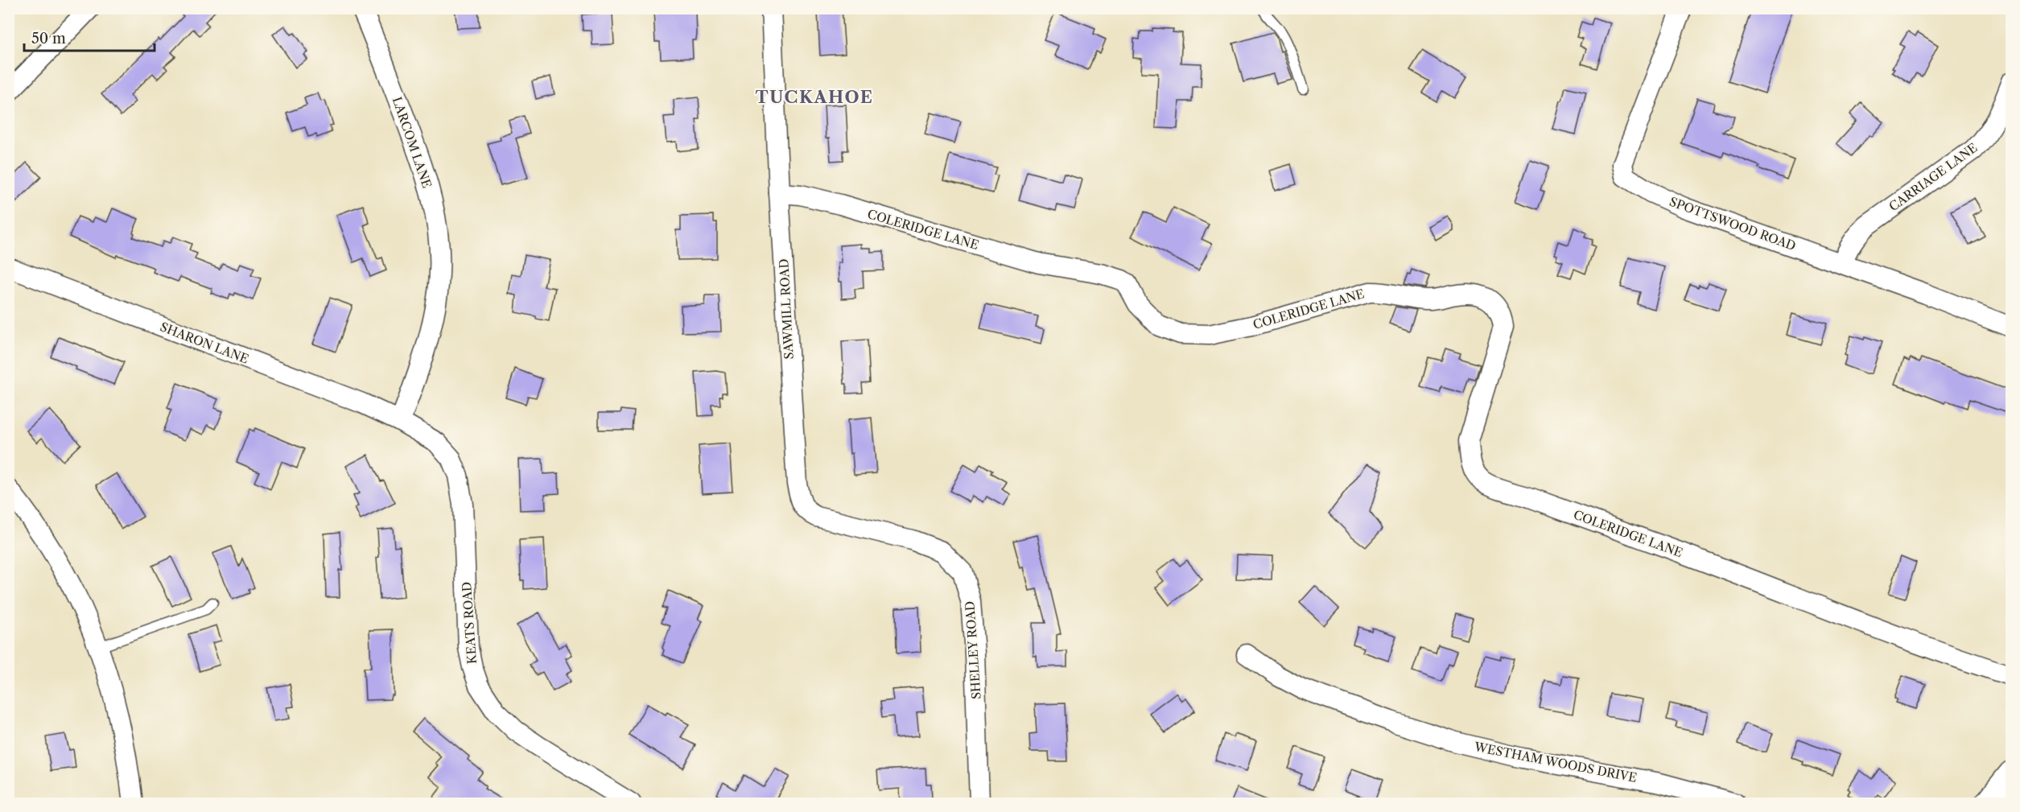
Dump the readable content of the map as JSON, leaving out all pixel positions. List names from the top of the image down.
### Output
{
  "streets": {
    "street": [
      "LARCOM LANE",
      "CARRIAGE LANE",
      "SPOTTSWOOD ROAD",
      "COLERIDGE LANE",
      "SAWMILL ROAD",
      "SHARON LANE",
      "KEATS ROAD",
      "SHELLEY ROAD",
      "WESTHAM WOODS DRIVE"
    ]
  },
  "crossings": [
    ["LARCOM LANE", "SHARON LANE"],
    ["LARCOM LANE", "KEATS ROAD"],
    ["CARRIAGE LANE", "SPOTTSWOOD ROAD"],
    ["COLERIDGE LANE", "SAWMILL ROAD"],
    ["SAWMILL ROAD", "SHELLEY ROAD"],
    ["SHARON LANE", "KEATS ROAD"]
  ],
  "districts": ["TUCKAHOE"],
  "scale_bar": "50 m"
}
